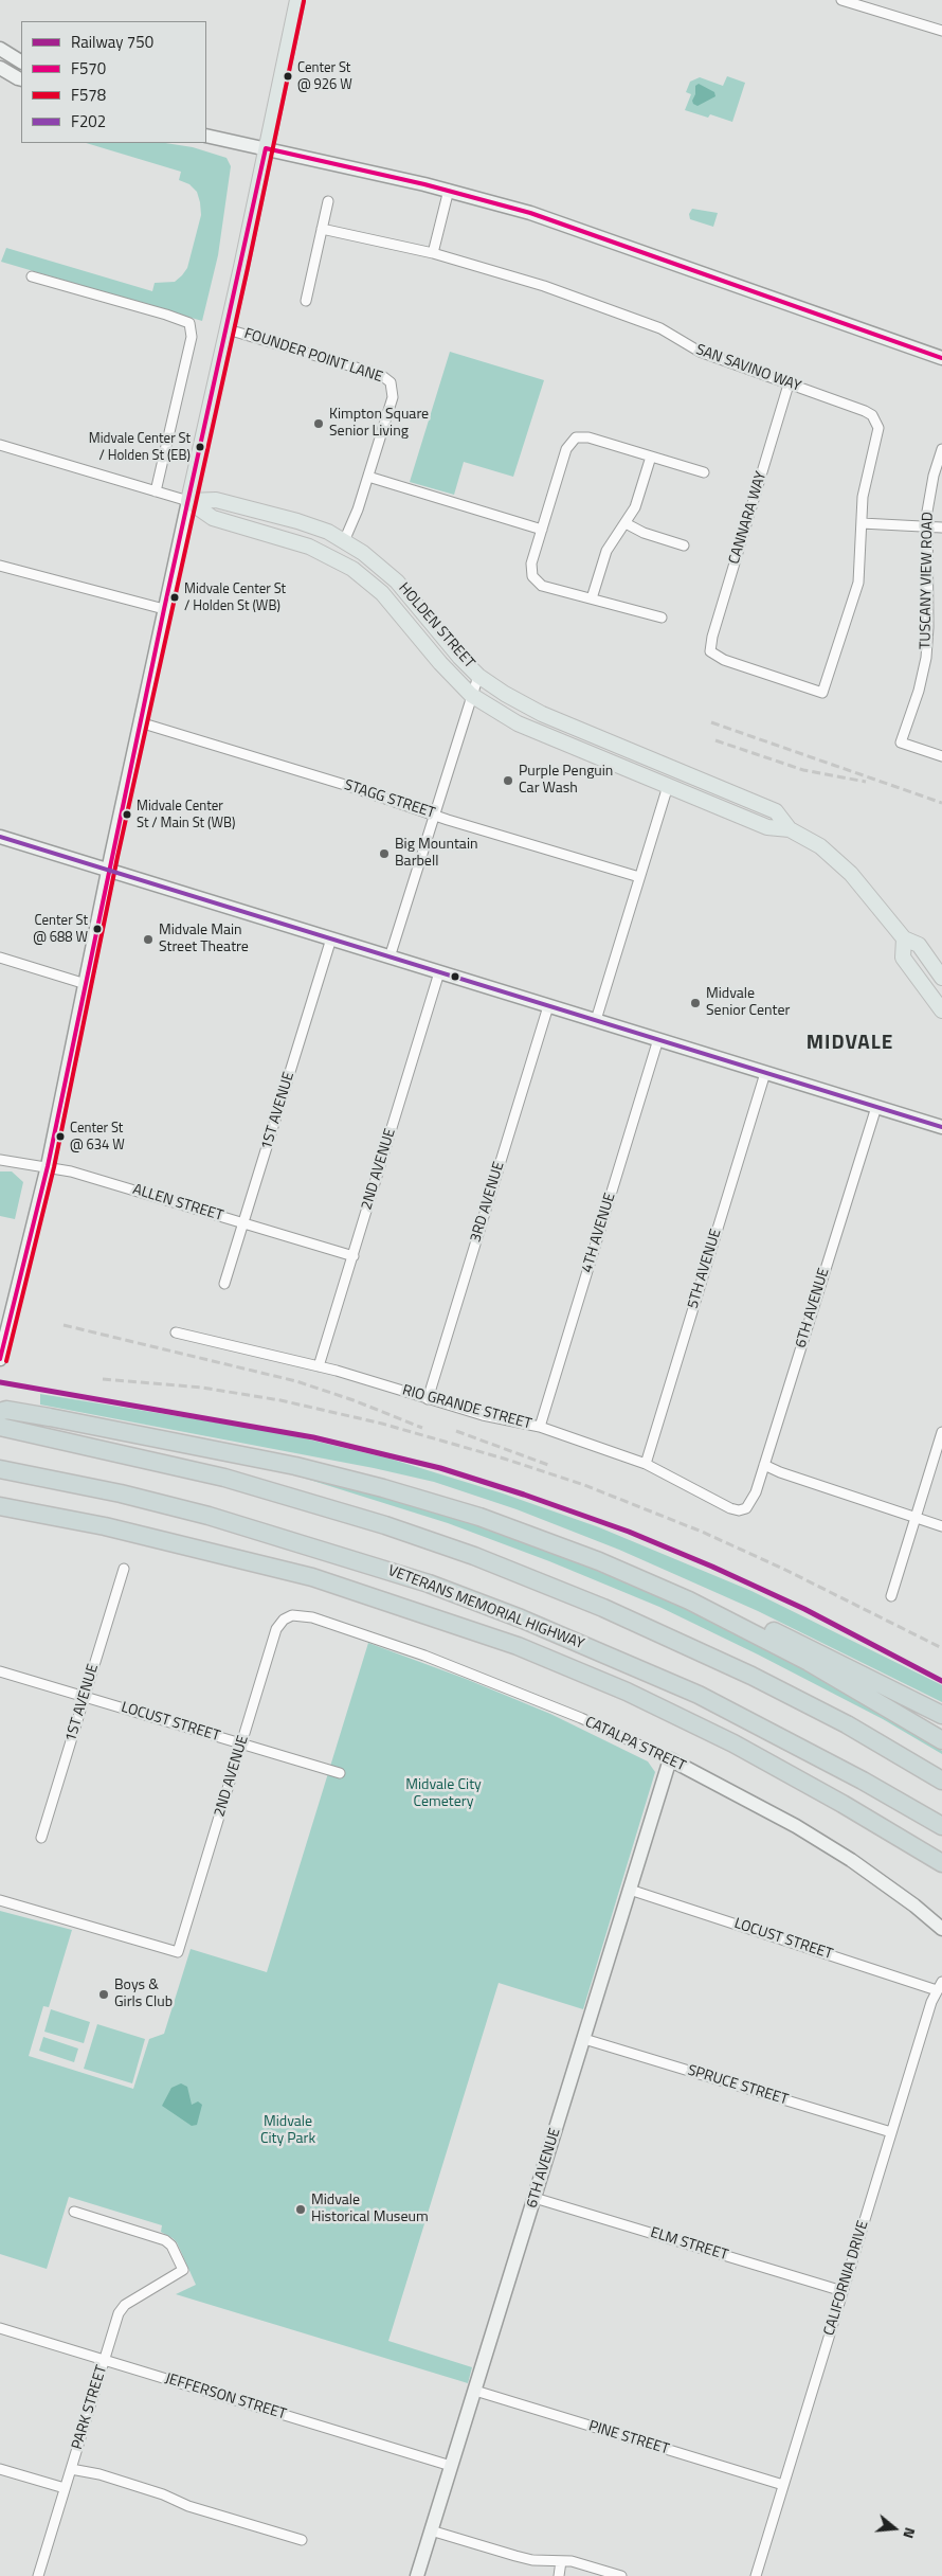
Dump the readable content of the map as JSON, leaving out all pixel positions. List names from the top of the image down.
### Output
{
  "streets": {
    "highway": ["VETERANS MEMORIAL HIGHWAY"],
    "main road": ["HOLDEN STREET"],
    "street": [
      "FOUNDER POINT LANE",
      "SAN SAVINO WAY",
      "CANNARA WAY",
      "TUSCANY VIEW ROAD",
      "STAGG STREET",
      "1ST AVENUE",
      "2ND AVENUE",
      "3RD AVENUE",
      "ALLEN STREET",
      "4TH AVENUE",
      "5TH AVENUE",
      "6TH AVENUE",
      "RIO GRANDE STREET",
      "LOCUST STREET",
      "CATALPA STREET",
      "SPRUCE STREET",
      "ELM STREET",
      "CALIFORNIA DRIVE",
      "JEFFERSON STREET",
      "PARK STREET",
      "PINE STREET"
    ]
  },
  "crossings": [
    ["FOUNDER POINT LANE", "HOLDEN STREET"],
    ["SAN SAVINO WAY", "CANNARA WAY"],
    ["1ST AVENUE", "ALLEN STREET"],
    ["1ST AVENUE", "LOCUST STREET"],
    ["2ND AVENUE", "ALLEN STREET"],
    ["2ND AVENUE", "RIO GRANDE STREET"],
    ["2ND AVENUE", "LOCUST STREET"],
    ["2ND AVENUE", "CATALPA STREET"],
    ["3RD AVENUE", "RIO GRANDE STREET"],
    ["4TH AVENUE", "RIO GRANDE STREET"],
    ["5TH AVENUE", "RIO GRANDE STREET"],
    ["6TH AVENUE", "RIO GRANDE STREET"],
    ["6TH AVENUE", "LOCUST STREET"],
    ["6TH AVENUE", "CATALPA STREET"],
    ["6TH AVENUE", "SPRUCE STREET"],
    ["6TH AVENUE", "ELM STREET"],
    ["6TH AVENUE", "JEFFERSON STREET"],
    ["6TH AVENUE", "PINE STREET"],
    ["LOCUST STREET", "CALIFORNIA DRIVE"],
    ["SPRUCE STREET", "CALIFORNIA DRIVE"],
    ["ELM STREET", "CALIFORNIA DRIVE"],
    ["CALIFORNIA DRIVE", "PINE STREET"],
    ["JEFFERSON STREET", "PARK STREET"]
  ],
  "districts": ["MIDVALE"],
  "parks": ["Midvale City Cemetery", "Midvale City Park"],
  "places": [
    "Center St @ 926 W",
    "Kimpton Square Senior Living",
    "Midvale Center St / Holden St (EB)",
    "Midvale Center St / Holden St (WB)",
    "Purple Penguin Car Wash",
    "Midvale Center St / Main St (WB)",
    "Big Mountain Barbell",
    "Center St @ 688 W",
    "Midvale Main Street Theatre",
    "Midvale Senior Center",
    "Center St @ 634 W",
    "Boys & Girls Club",
    "Midvale Historical Museum"
  ],
  "lines": [
    "transit line F578",
    "transit line F570",
    "transit line F202",
    "rail line 750"
  ],
  "legend": [
    "Railway 750",
    "F570",
    "F578",
    "F202"
  ],
  "north": "right"
}
